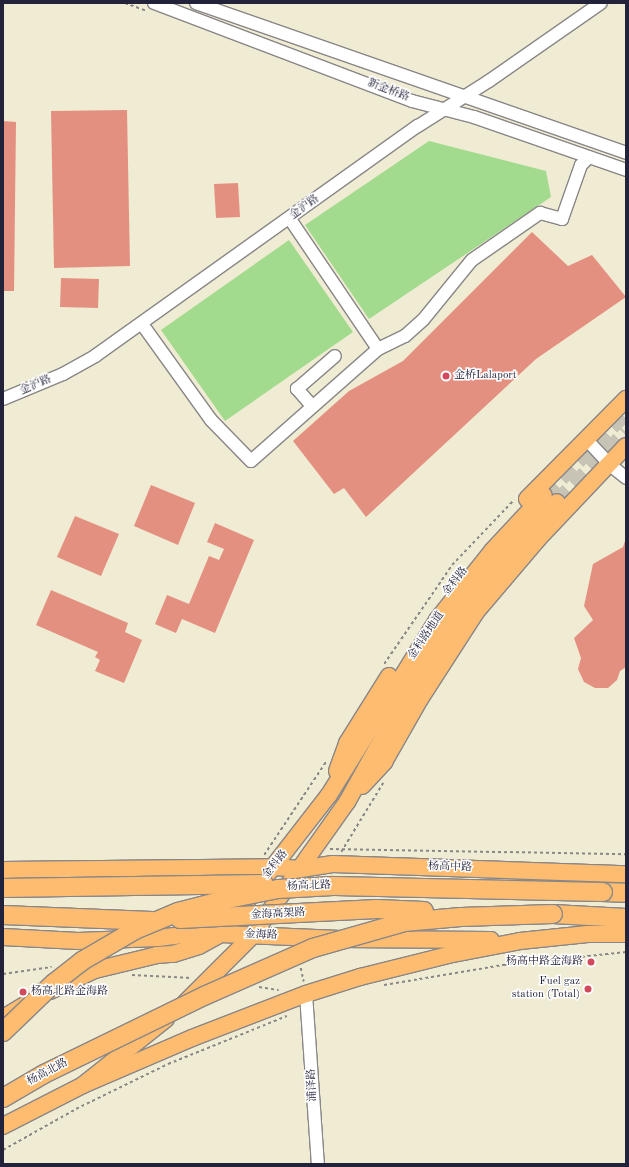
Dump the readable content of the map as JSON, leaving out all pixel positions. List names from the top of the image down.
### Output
{
  "streets": {
    "highway": ["杨高北路", "金海高架路"],
    "main road": [
      "金科路",
      "金科路地道",
      "杨高中路",
      "金海路"
    ],
    "street": ["新金桥路", "金沪路", "浦泽路"]
  },
  "crossings": [
    ["新金桥路", "金沪路"],
    ["金科路", "金科路地道"],
    ["金科路", "杨高中路"],
    ["金科路", "金海路"],
    ["杨高北路", "金海高架路"]
  ],
  "places": [
    "金桥Lalaport",
    "杨高中路金海路",
    "Fuel gaz station (Total)",
    "杨高北路金海路"
  ]
}
